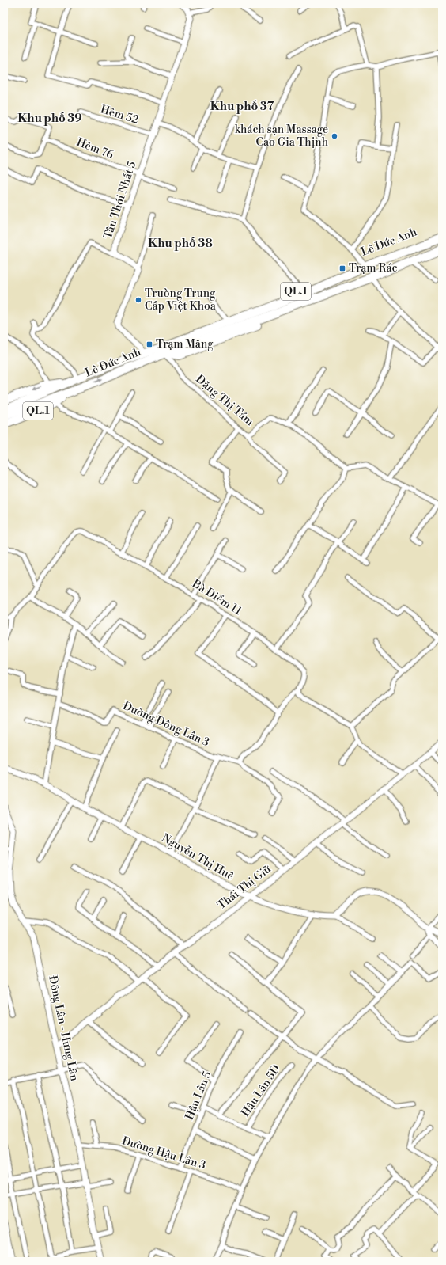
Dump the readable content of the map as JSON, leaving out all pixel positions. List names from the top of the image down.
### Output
{
  "streets": {
    "highway": ["Lê Đức Anh", "QL.1"],
    "street": [
      "Hẻm 52",
      "Hẻm 76",
      "Tân Thới Nhất 5",
      "Đặng Thị Tám",
      "Bà Điểm 11",
      "Đường Đông Lân 3",
      "Nguyễn Thị Huê",
      "Thái Thị Giữ",
      "Đông Lân - Hưng Lân",
      "Hậu Lân 5D",
      "Hậu Lân 5",
      "Đường Hậu Lân 3"
    ]
  },
  "crossings": [
    ["Hẻm 52", "Tân Thới Nhất 5"],
    ["Hẻm 76", "Tân Thới Nhất 5"],
    ["Lê Đức Anh", "QL.1"],
    ["Lê Đức Anh", "Đặng Thị Tám"],
    ["Nguyễn Thị Huê", "Thái Thị Giữ"],
    ["Thái Thị Giữ", "Đông Lân - Hưng Lân"],
    ["Đông Lân - Hưng Lân", "Đường Hậu Lân 3"],
    ["Hậu Lân 5", "Đường Hậu Lân 3"]
  ],
  "districts": ["Khu phố 37", "Khu phố 39", "Khu phố 38"],
  "places": {
    "other": ["khách sạn Massage Cao Gia Thịnh", "Trường Trung Cấp Việt Khoa"],
    "transit": ["Trạm Rác", "Trạm Măng"]
  }
}
